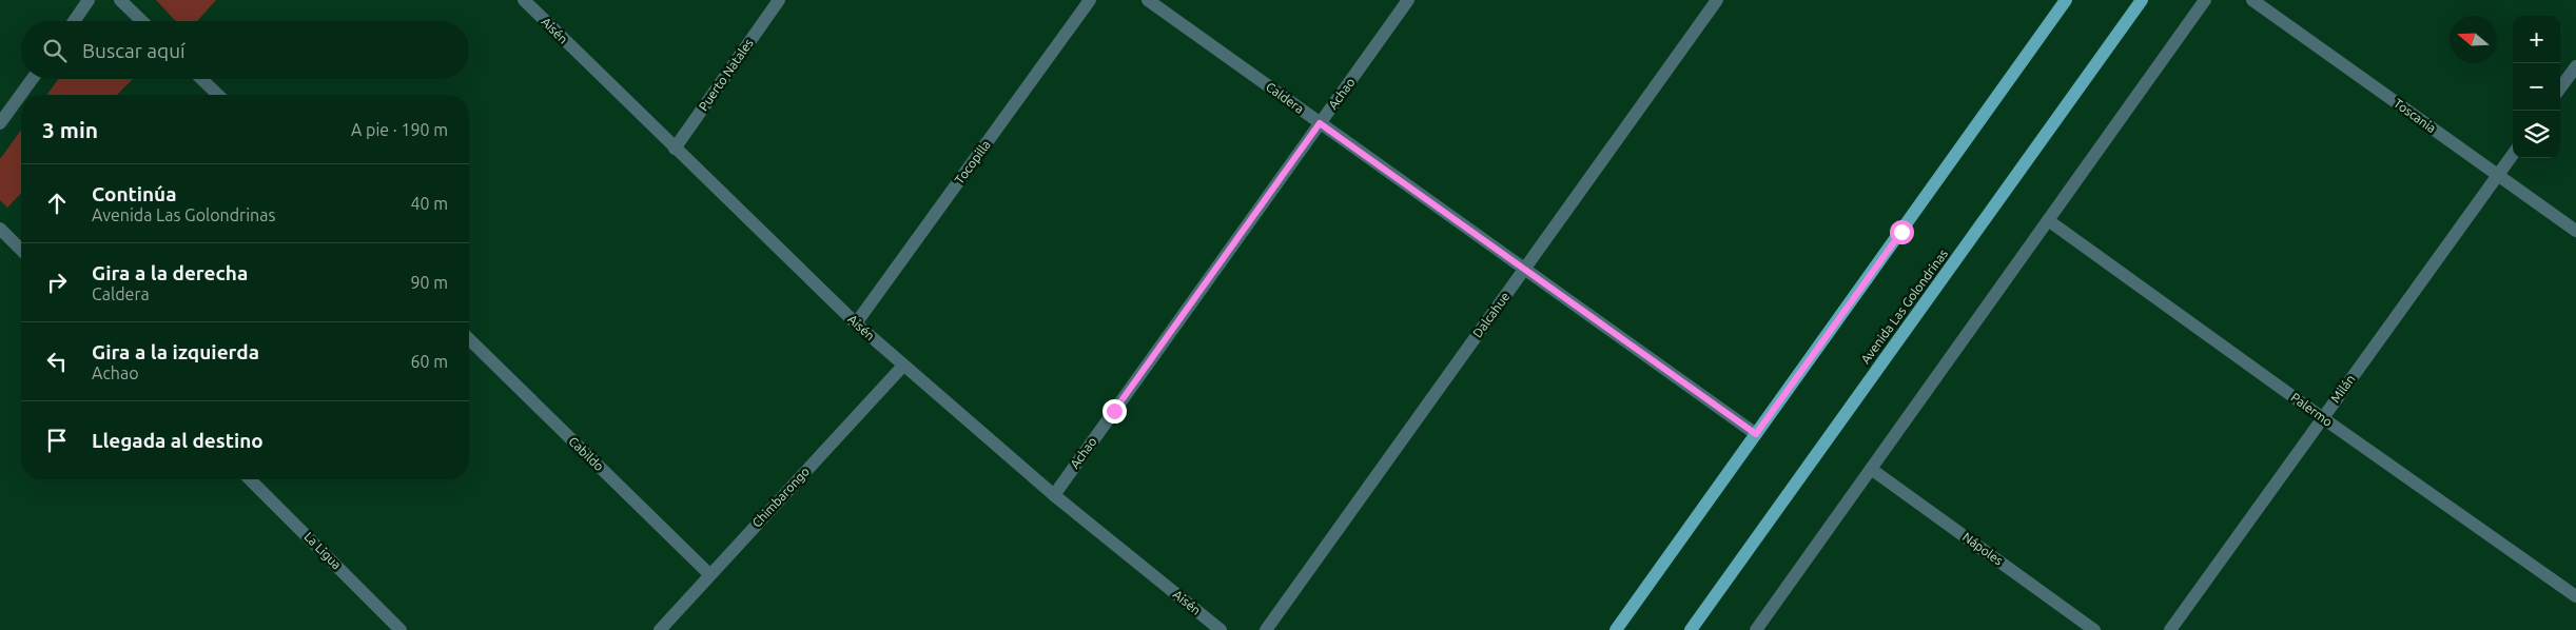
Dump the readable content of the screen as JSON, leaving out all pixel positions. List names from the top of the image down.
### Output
{
  "streets": {
    "main road": ["Avenida Las Golondrinas"],
    "street": [
      "Aisén",
      "Puerto Natales",
      "Achao",
      "Caldera",
      "Toscania",
      "Tocopilla",
      "Dalcahue",
      "Milán",
      "Palermo",
      "Cabildo",
      "Chimbarongo",
      "Nápoles",
      "La Ligua"
    ]
  },
  "crossings": [
    ["Aisén", "Puerto Natales"],
    ["Aisén", "Achao"],
    ["Aisén", "Tocopilla"],
    ["Aisén", "Chimbarongo"],
    ["Achao", "Caldera"],
    ["Caldera", "Dalcahue"],
    ["Toscania", "Milán"],
    ["Milán", "Palermo"],
    ["Cabildo", "Chimbarongo"]
  ],
  "north": "left",
  "page": {
    "map_buttons": ["+", "−"],
    "search": "Buscar aquí",
    "heading": ["3 min", "A pie · 190 m"],
    "list": [
      ["Continúa", "Avenida Las Golondrinas", "40 m"],
      ["Gira a la derecha", "Caldera", "90 m"],
      ["Gira a la izquierda", "Achao", "60 m"],
      "Llegada al destino"
    ]
  }
}
